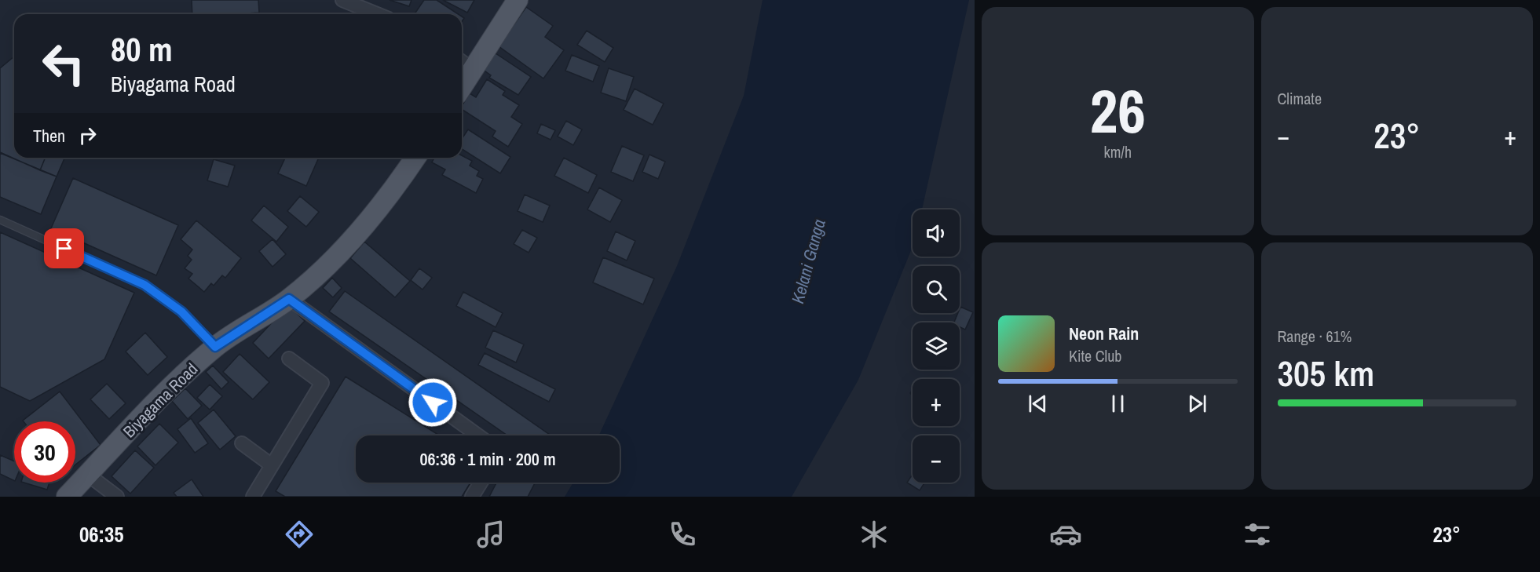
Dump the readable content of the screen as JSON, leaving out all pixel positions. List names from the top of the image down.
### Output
{
  "streets": {
    "main road": ["Biyagama Road"]
  },
  "water": ["Kelani Ganga"],
  "page": {
    "tile": [
      ["26", "km/h"],
      "Climate",
      ["Range · 61%", "305 km"]
    ],
    "turn": ["80 m", "Biyagama Road"],
    "then": "Then",
    "heat": ["−", "23°", "+"],
    "map_buttons": ["+", "−"],
    "song": ["Neon Rain", "Kite Club"],
    "limit": "30",
    "trip": "06:36 · 1 min · 200 m",
    "tabs": ["06:35", "23°"]
  }
}
